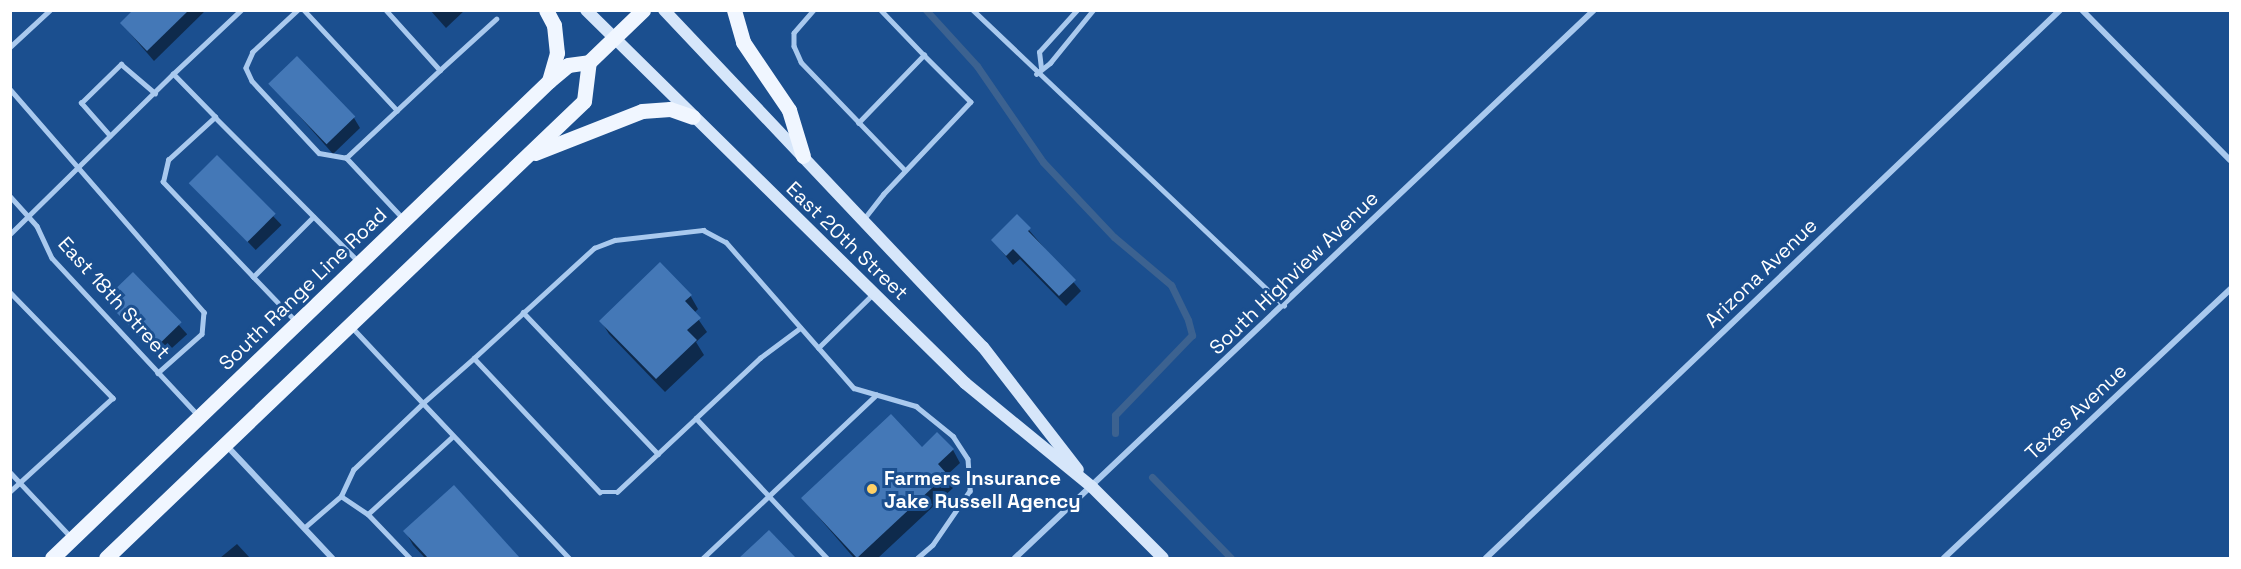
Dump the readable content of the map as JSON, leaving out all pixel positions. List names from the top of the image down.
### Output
{
  "streets": {
    "main road": ["East 20th Street", "South Range Line Road"],
    "street": ["South Highview Avenue", "Arizona Avenue", "Texas Avenue"],
    "lane": ["East 18th Street"]
  },
  "crossings": [
    ["East 20th Street", "South Highview Avenue"],
    ["East 20th Street", "South Range Line Road"],
    ["South Range Line Road", "East 18th Street"]
  ],
  "places": ["Farmers Insurance Jake Russell Agency"]
}
